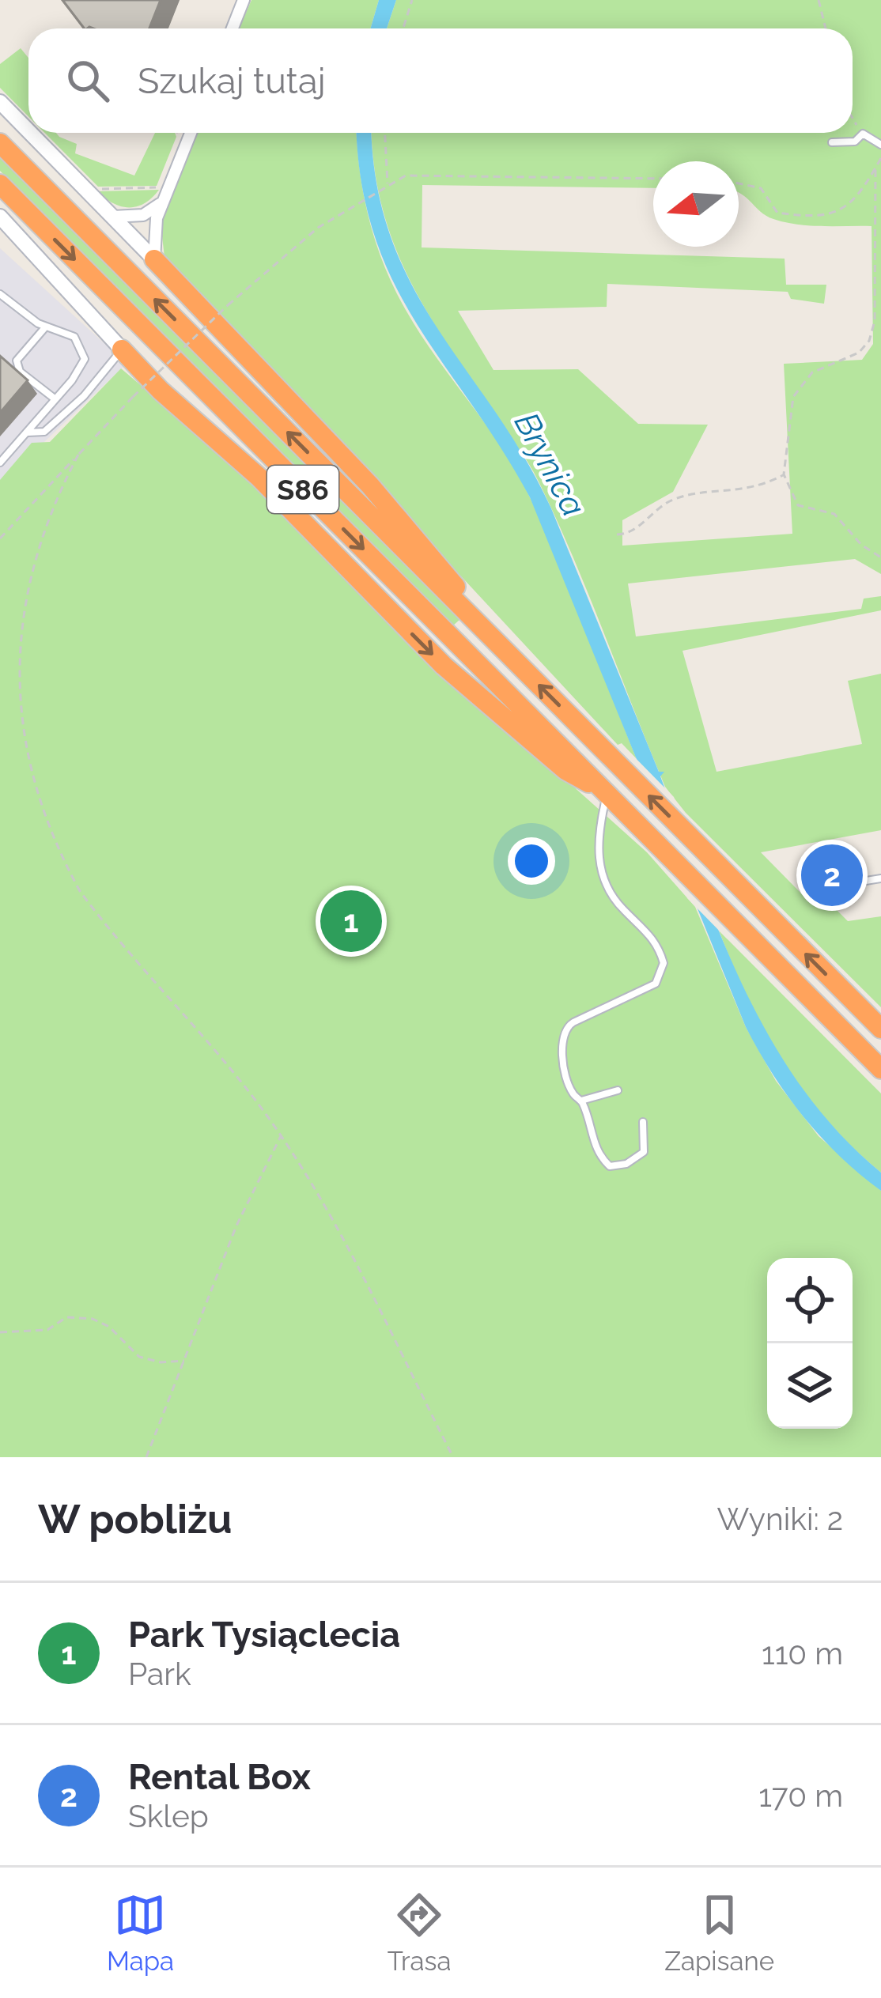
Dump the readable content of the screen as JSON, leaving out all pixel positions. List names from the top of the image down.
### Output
{
  "streets": {
    "highway": ["S86"]
  },
  "water": ["Brynica"],
  "north": "left",
  "page": {
    "search": "Szukaj tutaj",
    "pins": ["2", "1"],
    "heading": ["W pobliżu", "Wyniki: 2"],
    "list": [
      {
        "mark": "1",
        "name": "Park Tysiąclecia",
        "note": "Park",
        "value": "110 m"
      },
      {
        "mark": "2",
        "name": "Rental Box",
        "note": "Sklep",
        "value": "170 m"
      }
    ],
    "nav": ["Mapa", "Trasa", "Zapisane"]
  }
}
